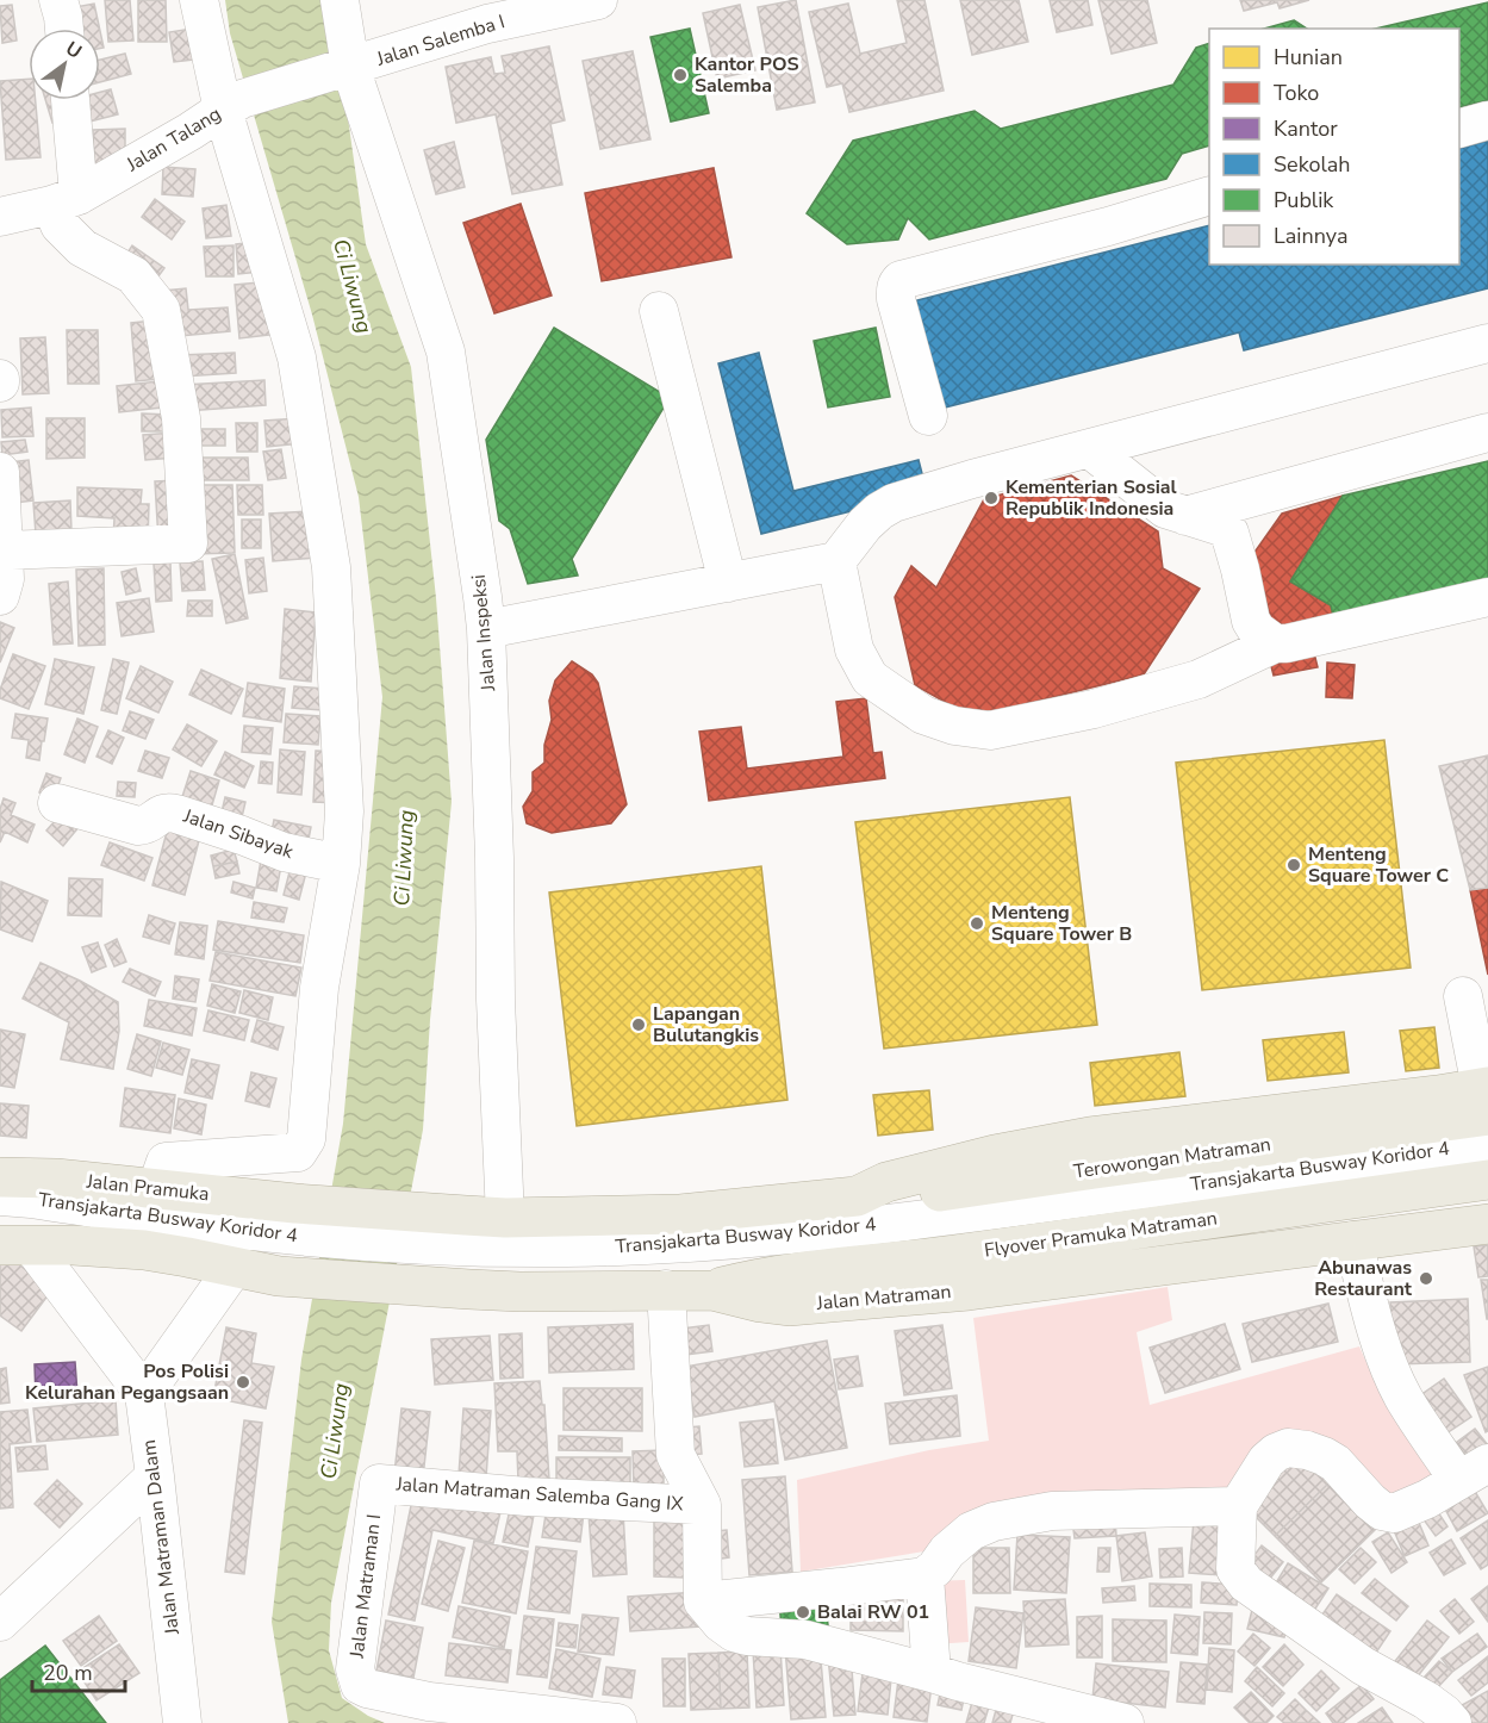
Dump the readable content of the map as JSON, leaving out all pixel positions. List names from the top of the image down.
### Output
{
  "streets": {
    "main road": ["Jalan Pramuka", "Flyover Pramuka Matraman", "Jalan Matraman"],
    "street": [
      "Jalan Salemba I",
      "Jalan Talang",
      "Jalan Inspeksi",
      "Jalan Sibayak",
      "Transjakarta Busway Koridor 4",
      "Jalan Matraman Salemba Gang IX",
      "Jalan Matraman Dalam",
      "Jalan Matraman I"
    ]
  },
  "crossings": [
    ["Jalan Salemba I", "Jalan Talang"],
    ["Jalan Salemba I", "Jalan Inspeksi"],
    ["Jalan Talang", "Jalan Inspeksi"],
    ["Transjakarta Busway Koridor 4", "Jalan Pramuka"],
    ["Flyover Pramuka Matraman", "Jalan Matraman"],
    ["Jalan Matraman Salemba Gang IX", "Jalan Matraman I"]
  ],
  "water": ["Ci Liwung"],
  "places": [
    "Kantor POS Salemba",
    "Kementerian Sosial Republik Indonesia",
    "Menteng Square Tower C",
    "Menteng Square Tower B",
    "Lapangan Bulutangkis",
    "Abunawas Restaurant",
    "Pos Polisi Kelurahan Pegangsaan",
    "Balai RW 01"
  ],
  "legend": [
    "Hunian",
    "Toko",
    "Kantor",
    "Sekolah",
    "Publik",
    "Lainnya"
  ],
  "scale_bar": "20 m",
  "north": "top right"
}
